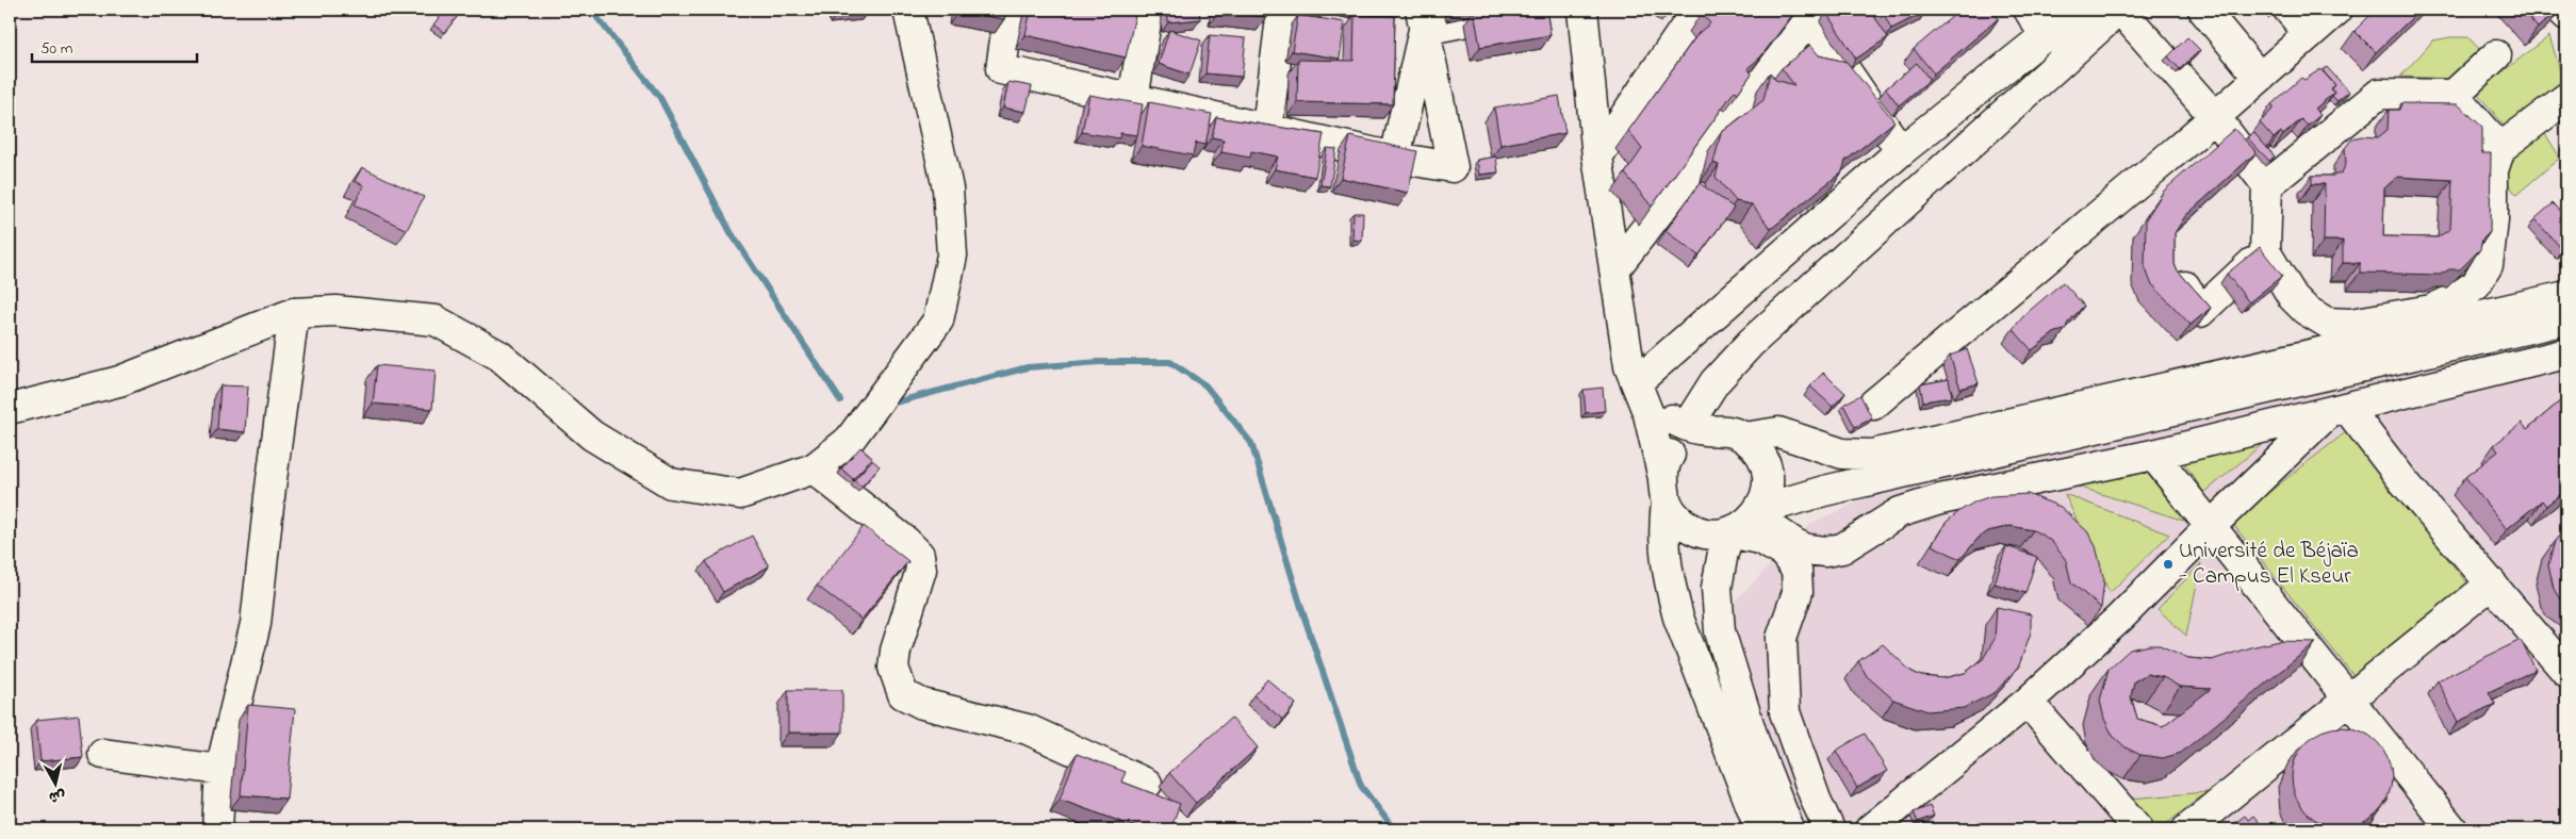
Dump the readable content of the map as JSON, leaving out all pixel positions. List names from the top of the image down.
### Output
{
  "places": ["Université de Béjaïa - Campus El Kseur"],
  "scale_bar": "50 m",
  "north": "bottom"
}
